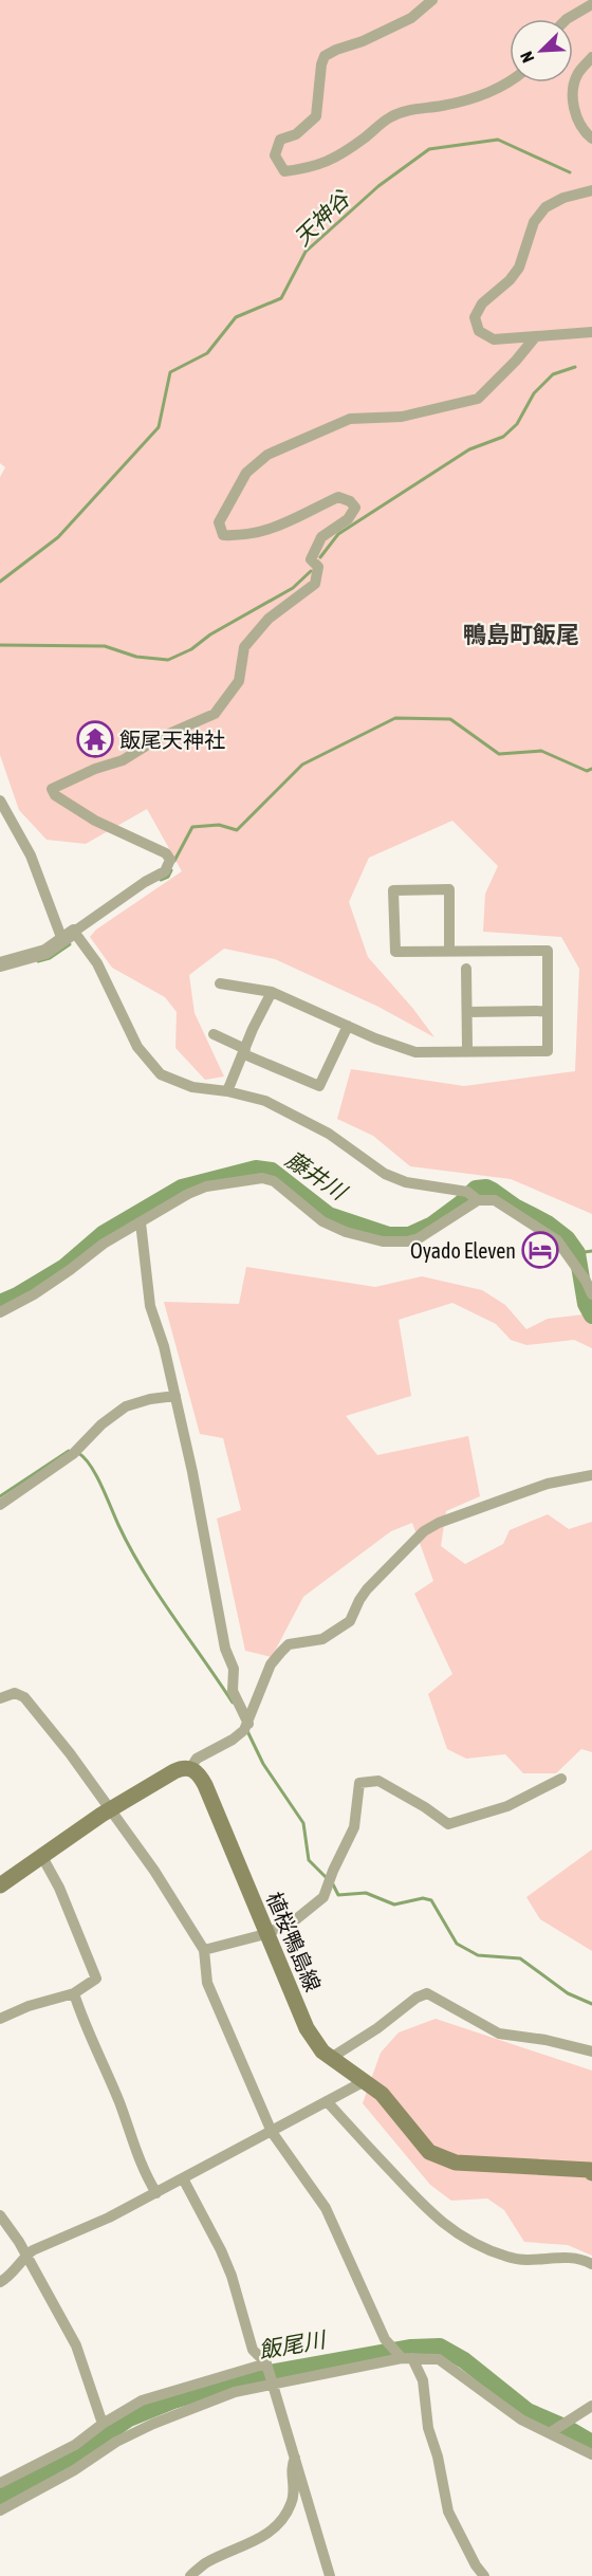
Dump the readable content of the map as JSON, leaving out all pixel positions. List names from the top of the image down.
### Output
{
  "streets": {
    "main road": ["植桜鴨島線"]
  },
  "districts": ["鴨島町飯尾"],
  "water": ["天神谷", "藤井川", "飯尾川"],
  "places": {
    "temple": ["飯尾天神社"],
    "hotel": ["Oyado Eleven"]
  },
  "north": "bottom left"
}
